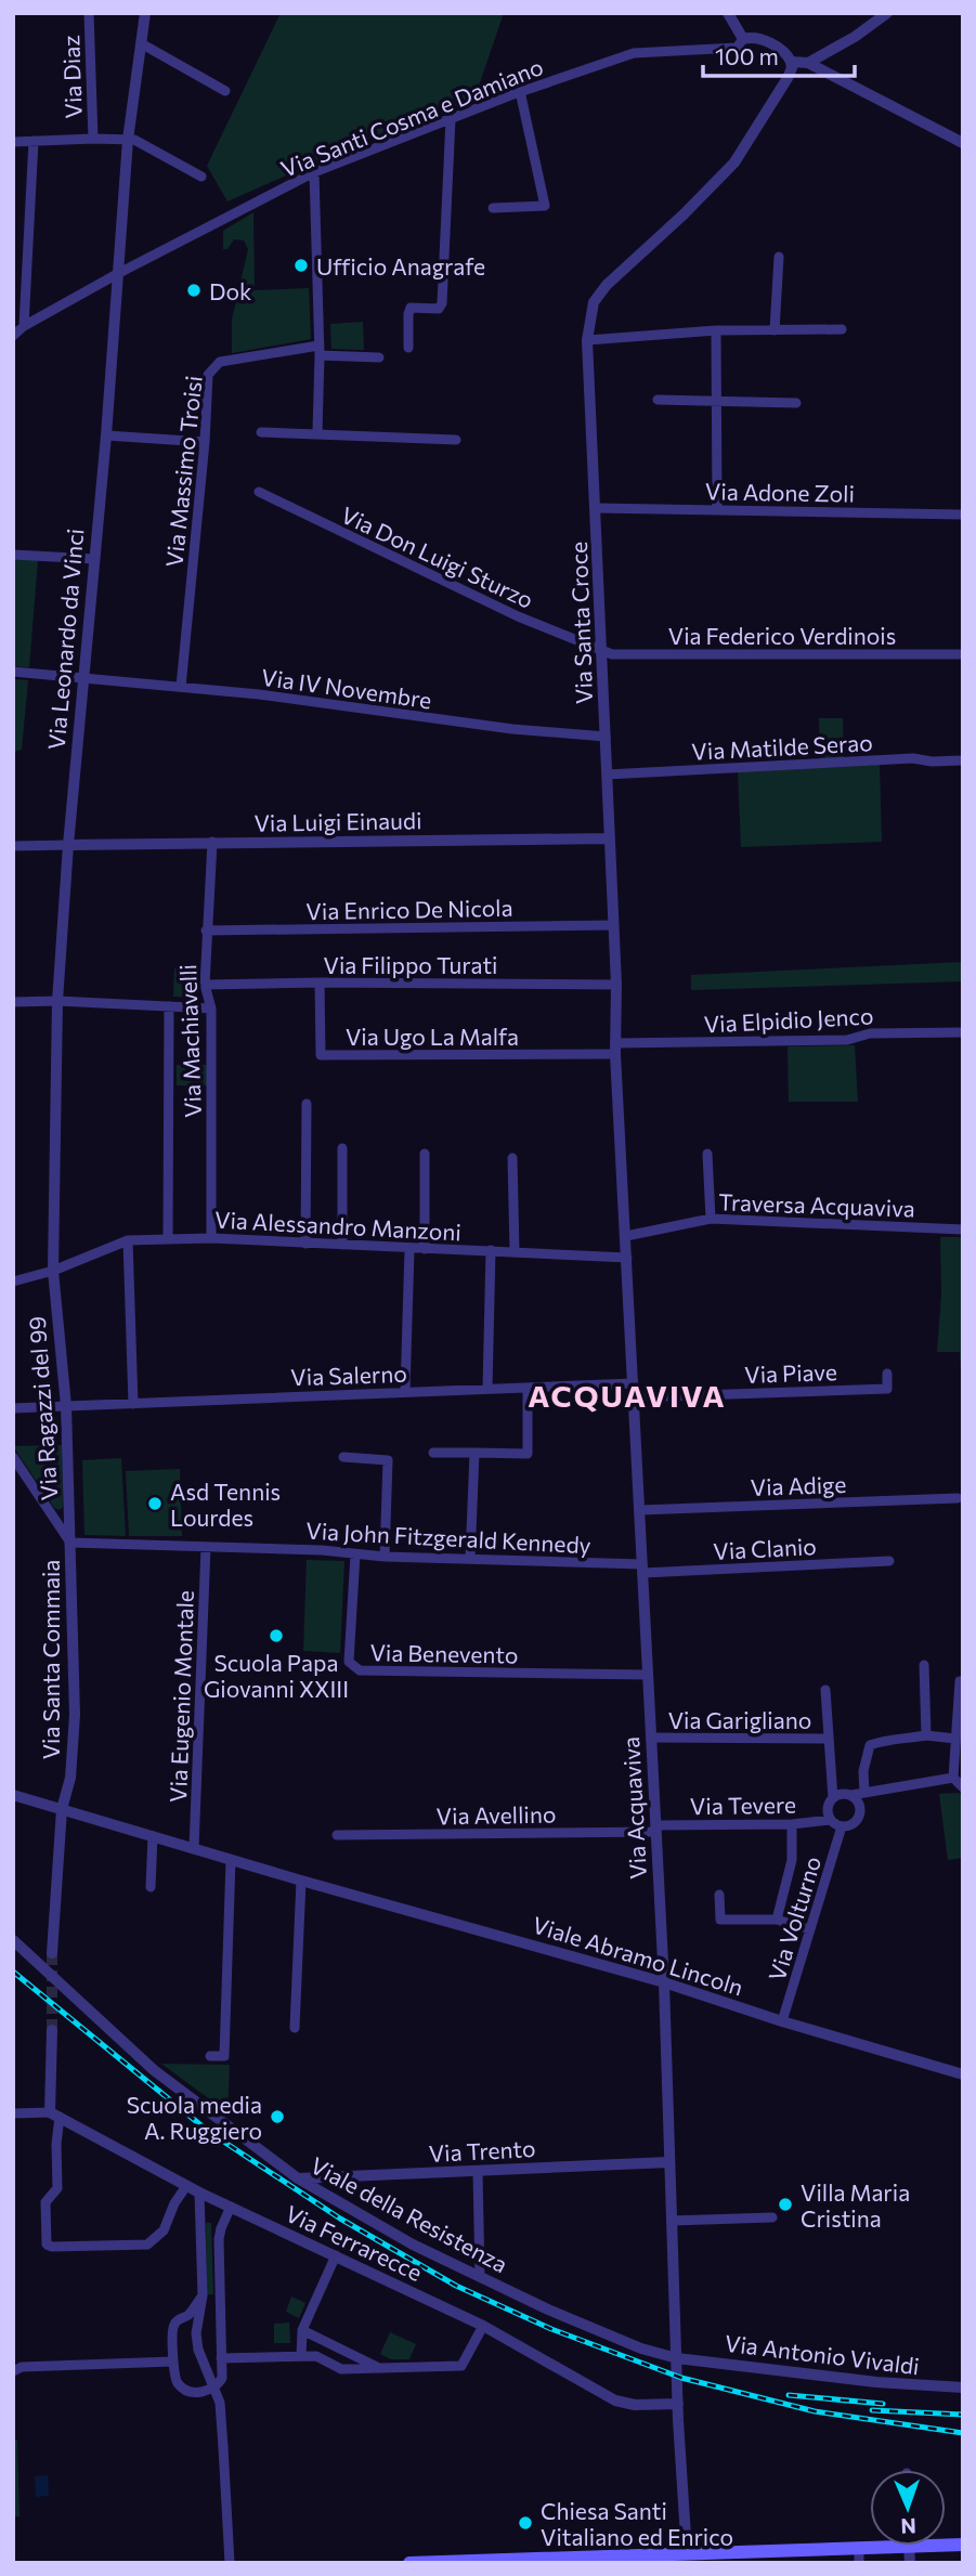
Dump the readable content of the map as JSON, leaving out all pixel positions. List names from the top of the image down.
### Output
{
  "streets": {
    "street": [
      "Via Diaz",
      "Via Santi Cosma e Damiano",
      "Via Massimo Troisi",
      "Via Adone Zoli",
      "Via Don Luigi Sturzo",
      "Via Santa Croce",
      "Via Federico Verdinois",
      "Via Leonardo da Vinci",
      "Via IV Novembre",
      "Via Matilde Serao",
      "Via Luigi Einaudi",
      "Via Enrico De Nicola",
      "Via Filippo Turati",
      "Via Elpidio Jenco",
      "Via Ugo La Malfa",
      "Via Machiavelli",
      "Traversa Acquaviva",
      "Via Alessandro Manzoni",
      "Via Piave",
      "Via Salerno",
      "Via Ragazzi del 99",
      "Via Adige",
      "Via John Fitzgerald Kennedy",
      "Via Clanio",
      "Via Benevento",
      "Via Santa Commaia",
      "Via Eugenio Montale",
      "Via Garigliano",
      "Via Tevere",
      "Via Acquaviva",
      "Via Avellino",
      "Via Volturno",
      "Viale Abramo Lincoln",
      "Via Trento",
      "Viale della Resistenza",
      "Via Ferrarecce",
      "Via Antonio Vivaldi"
    ]
  },
  "crossings": [
    ["Via Santi Cosma e Damiano", "Via Leonardo da Vinci"],
    ["Via Massimo Troisi", "Via IV Novembre"],
    ["Via Adone Zoli", "Via Santa Croce"],
    ["Via Don Luigi Sturzo", "Via Santa Croce"],
    ["Via Don Luigi Sturzo", "Via Federico Verdinois"],
    ["Via Santa Croce", "Via Federico Verdinois"],
    ["Via Santa Croce", "Via IV Novembre"],
    ["Via Santa Croce", "Via Matilde Serao"],
    ["Via Santa Croce", "Via Luigi Einaudi"],
    ["Via Santa Croce", "Via Enrico De Nicola"],
    ["Via Santa Croce", "Via Filippo Turati"],
    ["Via Santa Croce", "Via Elpidio Jenco"],
    ["Via Santa Croce", "Via Ugo La Malfa"],
    ["Via Santa Croce", "Traversa Acquaviva"],
    ["Via Santa Croce", "Via Alessandro Manzoni"],
    ["Via Santa Croce", "Via Acquaviva"],
    ["Via Leonardo da Vinci", "Via IV Novembre"],
    ["Via Leonardo da Vinci", "Via Luigi Einaudi"],
    ["Via Leonardo da Vinci", "Via Alessandro Manzoni"],
    ["Via Leonardo da Vinci", "Via Ragazzi del 99"],
    ["Via Luigi Einaudi", "Via Machiavelli"],
    ["Via Enrico De Nicola", "Via Machiavelli"],
    ["Via Filippo Turati", "Via Ugo La Malfa"],
    ["Via Filippo Turati", "Via Machiavelli"],
    ["Via Elpidio Jenco", "Via Ugo La Malfa"],
    ["Via Machiavelli", "Via Alessandro Manzoni"],
    ["Via Alessandro Manzoni", "Via Ragazzi del 99"],
    ["Via Alessandro Manzoni", "Via Acquaviva"],
    ["Via Piave", "Via Acquaviva"],
    ["Via Salerno", "Via Ragazzi del 99"],
    ["Via Salerno", "Via Acquaviva"],
    ["Via Ragazzi del 99", "Via John Fitzgerald Kennedy"],
    ["Via Ragazzi del 99", "Via Santa Commaia"],
    ["Via Adige", "Via Acquaviva"],
    ["Via John Fitzgerald Kennedy", "Via Clanio"],
    ["Via John Fitzgerald Kennedy", "Via Benevento"],
    ["Via John Fitzgerald Kennedy", "Via Santa Commaia"],
    ["Via John Fitzgerald Kennedy", "Via Eugenio Montale"],
    ["Via John Fitzgerald Kennedy", "Via Acquaviva"],
    ["Via Clanio", "Via Acquaviva"],
    ["Via Benevento", "Via Acquaviva"],
    ["Via Santa Commaia", "Viale Abramo Lincoln"],
    ["Via Eugenio Montale", "Viale Abramo Lincoln"],
    ["Via Garigliano", "Via Acquaviva"],
    ["Via Tevere", "Via Acquaviva"],
    ["Via Tevere", "Via Avellino"],
    ["Via Tevere", "Via Volturno"],
    ["Via Acquaviva", "Via Avellino"],
    ["Via Acquaviva", "Viale Abramo Lincoln"],
    ["Via Acquaviva", "Via Trento"],
    ["Via Acquaviva", "Viale della Resistenza"],
    ["Via Acquaviva", "Via Ferrarecce"],
    ["Via Acquaviva", "Via Antonio Vivaldi"],
    ["Via Volturno", "Viale Abramo Lincoln"],
    ["Via Trento", "Viale della Resistenza"],
    ["Viale della Resistenza", "Via Antonio Vivaldi"]
  ],
  "districts": ["ACQUAVIVA"],
  "places": [
    "Ufficio Anagrafe",
    "Dok",
    "Asd Tennis Lourdes",
    "Scuola Papa Giovanni XXIII",
    "Scuola media A. Ruggiero",
    "Villa Maria Cristina",
    "Chiesa Santi Vitaliano ed Enrico"
  ],
  "scale_bar": "100 m",
  "north": "bottom"
}
